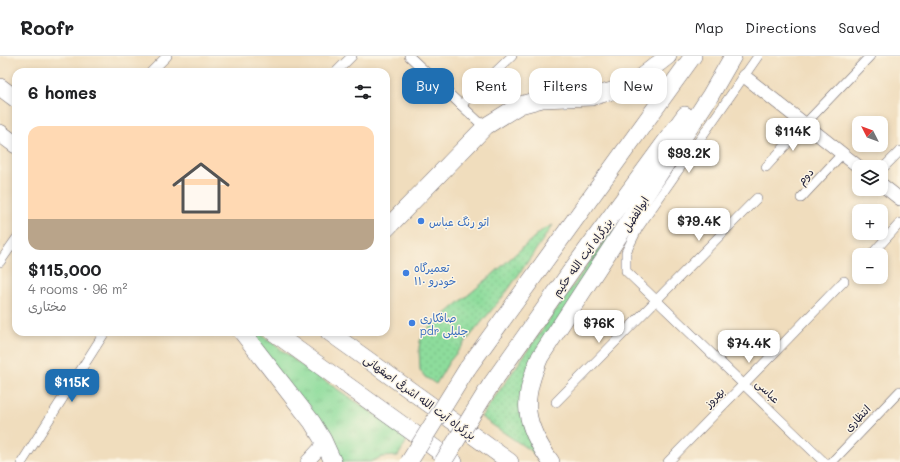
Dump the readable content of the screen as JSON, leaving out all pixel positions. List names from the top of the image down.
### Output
{
  "streets": {
    "highway": ["بزرگراه آیت الله حکیم", "بزرگراه آیت الله اشرفی اصفهانی"],
    "street": [
      "دوم",
      "ابوالفضل",
      "عباسی",
      "بهروز",
      "انتظاری"
    ]
  },
  "crossings": [
    ["ابوالفضل", "عباسی"],
    ["عباسی", "بهروز"]
  ],
  "places": ["اتو رنگ عباس", "تعمیرگاه خودرو ۱۱۰", "صافکاری pdr جلیلی"],
  "north": "top left",
  "page": {
    "header": "Roofr",
    "nav": ["Map", "Directions", "Saved"],
    "chip": [
      "Buy",
      "Rent",
      "Filters",
      "New"
    ],
    "heading": "6 homes",
    "map_buttons": ["+", "−"],
    "list": [
      {
        "name": "$115,000",
        "note": "4 rooms · 96 m² · مختاری"
      }
    ],
    "price": [
      "$114K",
      "$93.2K",
      "$79.4K",
      "$76K",
      "$74.4K",
      "$115K"
    ]
  }
}
